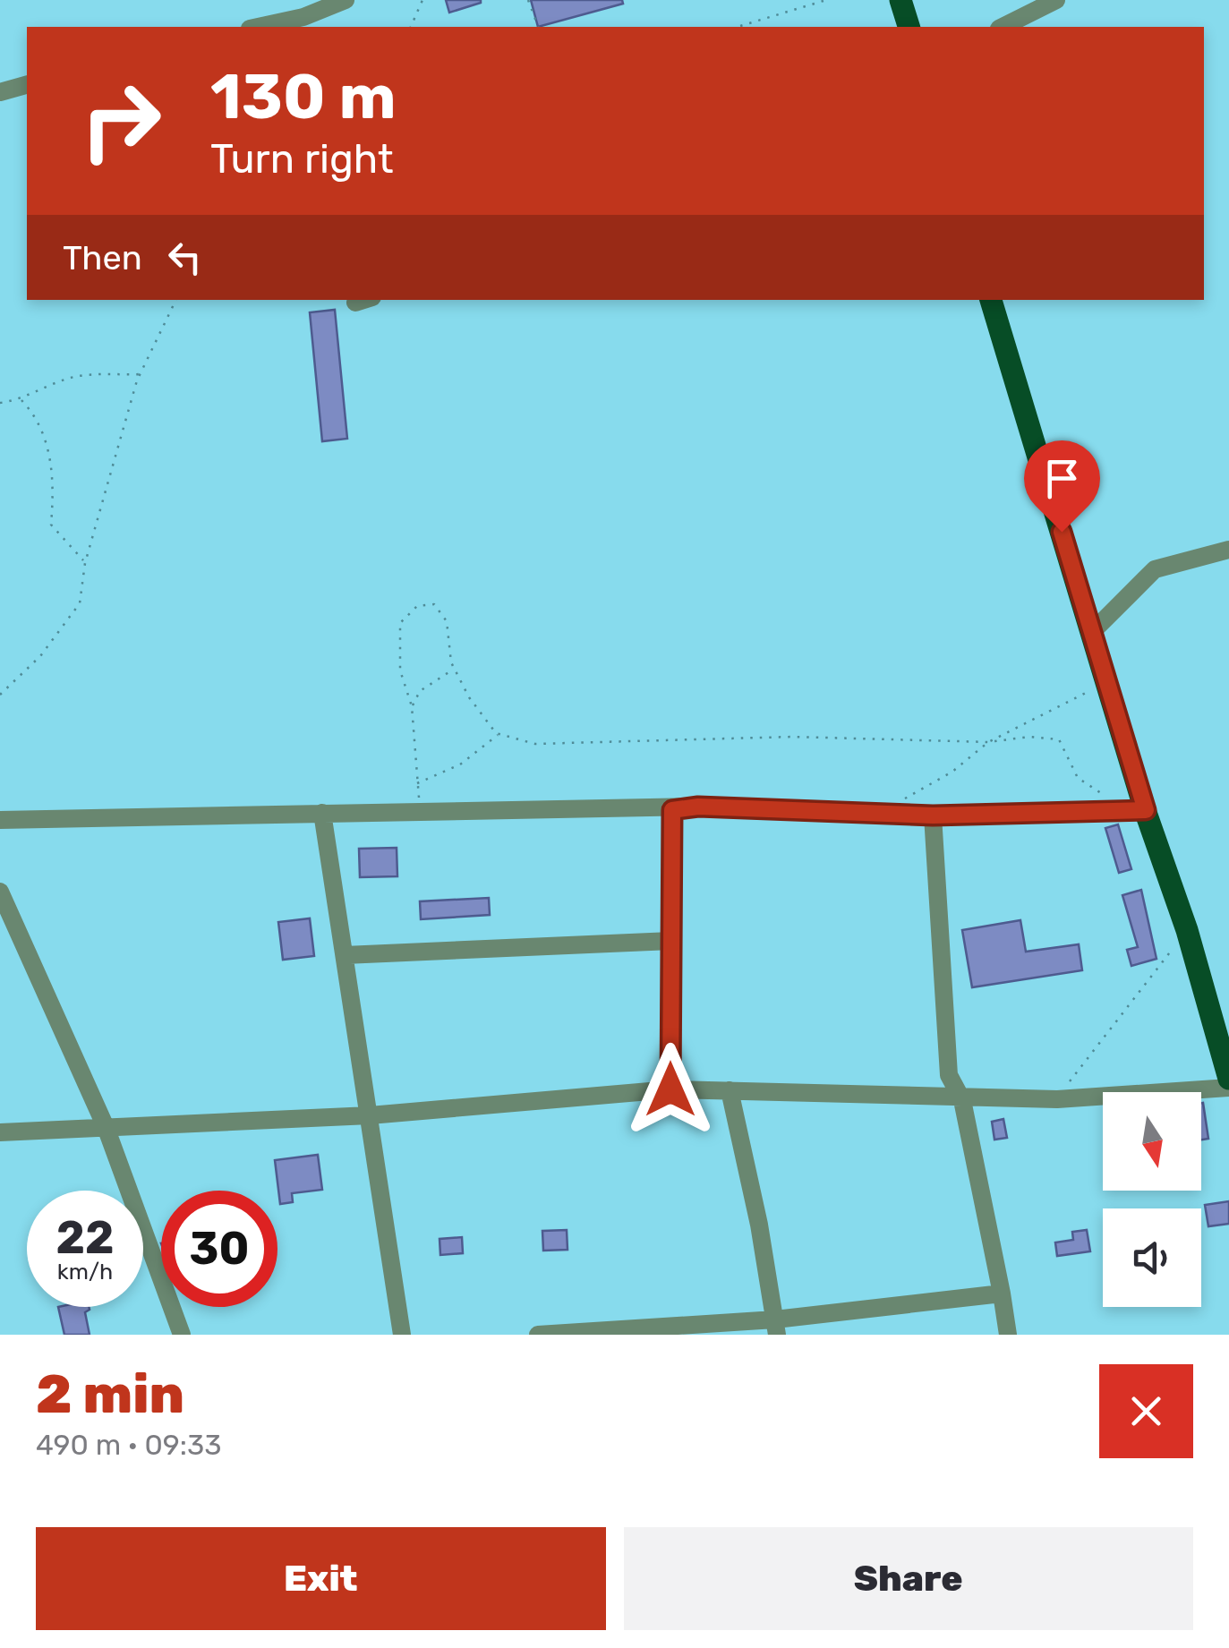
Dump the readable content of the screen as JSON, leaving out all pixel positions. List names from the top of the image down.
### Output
{
  "north": "bottom",
  "page": {
    "turn": ["130 m", "Turn right"],
    "then": "Then",
    "speed": "22 km/h",
    "limit": "30",
    "heading": ["2 min", "490 m · 09:33"],
    "buttons": ["Exit", "Share"]
  }
}
